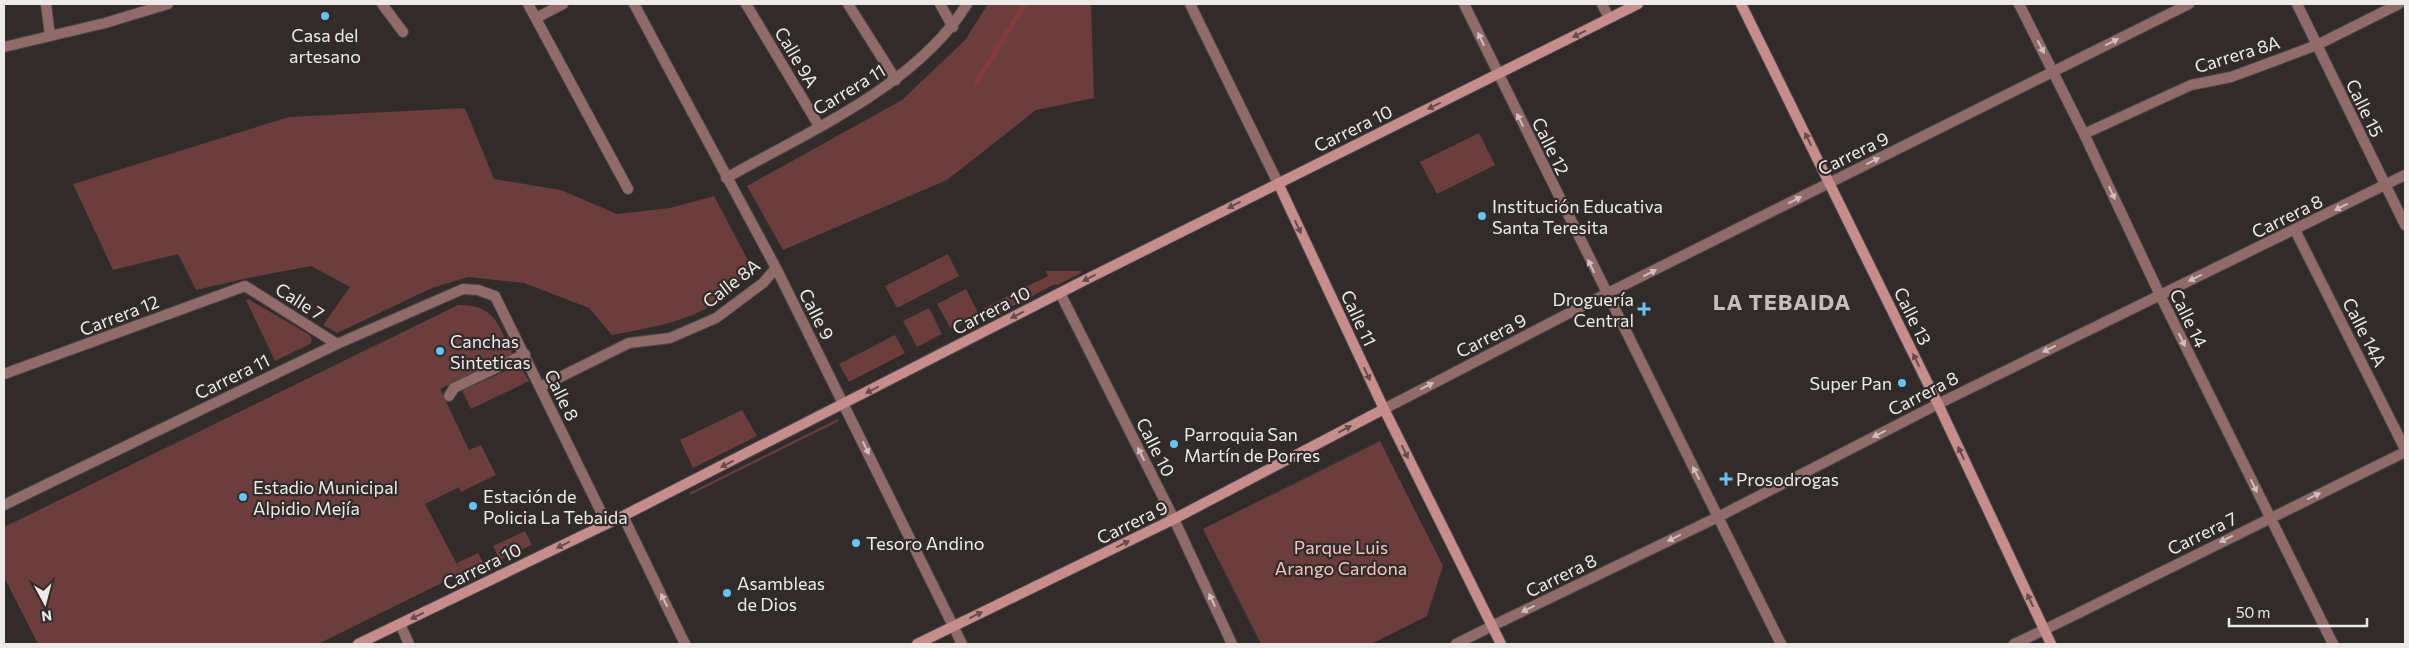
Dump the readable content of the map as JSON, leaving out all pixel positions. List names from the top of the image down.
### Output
{
  "streets": {
    "main road": [
      "Carrera 10",
      "Carrera 9",
      "Calle 13",
      "Calle 11"
    ],
    "street": [
      "Carrera 8A",
      "Calle 9A",
      "Carrera 11",
      "Calle 15",
      "Calle 12",
      "Carrera 8",
      "Calle 8A",
      "Calle 7",
      "Calle 9",
      "Carrera 12",
      "Calle 14",
      "Calle 14A",
      "Calle 8",
      "Calle 10",
      "Carrera 7"
    ]
  },
  "crossings": [
    ["Carrera 8A", "Calle 15"],
    ["Carrera 8A", "Calle 14"],
    ["Calle 9A", "Carrera 11"],
    ["Carrera 11", "Calle 7"],
    ["Carrera 11", "Calle 9"],
    ["Carrera 11", "Calle 8"],
    ["Calle 15", "Carrera 8"],
    ["Carrera 10", "Calle 12"],
    ["Carrera 10", "Calle 9"],
    ["Carrera 10", "Calle 11"],
    ["Carrera 10", "Calle 8"],
    ["Carrera 10", "Calle 10"],
    ["Calle 12", "Carrera 9"],
    ["Calle 12", "Carrera 8"],
    ["Carrera 9", "Calle 9"],
    ["Carrera 9", "Calle 13"],
    ["Carrera 9", "Calle 11"],
    ["Carrera 9", "Calle 14"],
    ["Carrera 9", "Calle 10"],
    ["Carrera 8", "Calle 13"],
    ["Carrera 8", "Calle 11"],
    ["Carrera 8", "Calle 14"],
    ["Carrera 8", "Calle 14A"],
    ["Calle 8A", "Calle 9"],
    ["Calle 8A", "Calle 8"],
    ["Calle 7", "Carrera 12"],
    ["Calle 13", "Carrera 7"],
    ["Calle 14", "Carrera 7"],
    ["Calle 14A", "Carrera 7"]
  ],
  "one_way": [
    "Carrera 10",
    "Calle 12",
    "Carrera 9",
    "Carrera 8",
    "Calle 13",
    "Calle 11",
    "Calle 14",
    "Calle 10"
  ],
  "districts": ["LA TEBAIDA"],
  "parks": ["Parque Luis Arango Cardona"],
  "places": {
    "other": [
      "Casa del artesano",
      "Institución Educativa Santa Teresita",
      "Canchas Sinteticas",
      "Super Pan",
      "Parroquia San Martín de Porres",
      "Estadio Municipal Alpidio Mejía",
      "Estación de Policia La Tebaida",
      "Tesoro Andino",
      "Asambleas de Dios"
    ],
    "health": ["Droguería Central", "Prosodrogas"]
  },
  "scale_bar": "50 m",
  "north": "bottom"
}
